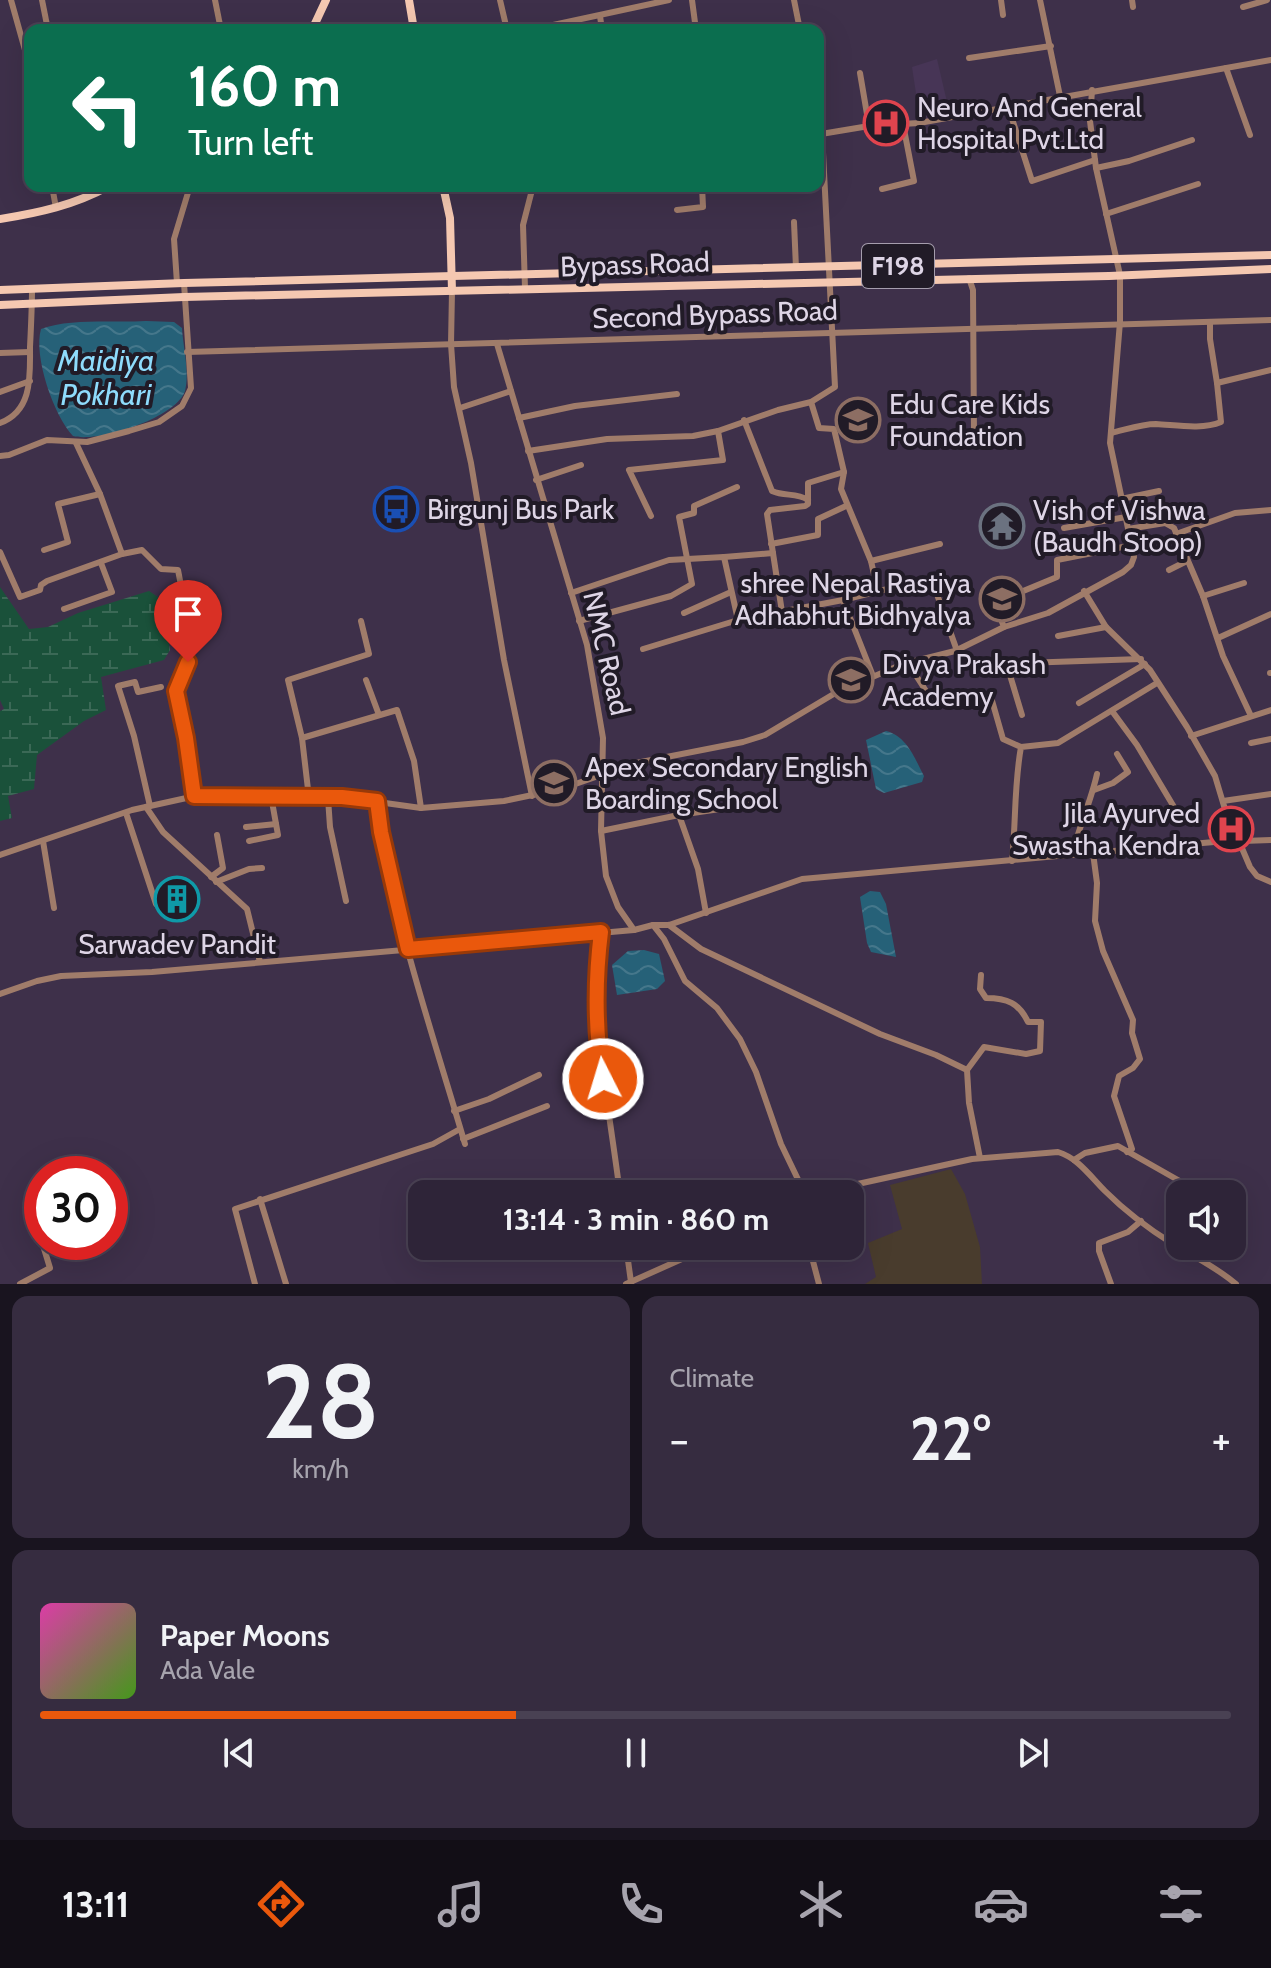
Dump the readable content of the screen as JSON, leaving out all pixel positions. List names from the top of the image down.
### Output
{
  "streets": {
    "main road": ["Bypass Road", "F198"],
    "street": ["Second Bypass Road", "NMC Road"]
  },
  "crossings": [
    ["Second Bypass Road", "NMC Road"]
  ],
  "water": ["Maidiya Pokhari"],
  "places": {
    "hospital": ["Neuro And General Hospital Pvt.Ltd", "Jila Ayurved Swastha Kendra"],
    "school or university": [
      "Edu Care Kids Foundation",
      "shree Nepal Rastiya Adhabhut Bidhyalya",
      "Divya Prakash Academy",
      "Apex Secondary English Boarding School"
    ],
    "bus stop": ["Birgunj Bus Park"],
    "temple": ["Vish of Vishwa (Baudh Stoop)"],
    "building": ["Sarwadev Pandit"]
  },
  "page": {
    "turn": ["160 m", "Turn left"],
    "limit": "30",
    "trip": "13:14 · 3 min · 860 m",
    "tile": [
      ["28", "km/h"],
      "Climate"
    ],
    "heat": ["−", "22°", "+"],
    "song": ["Paper Moons", "Ada Vale"],
    "tabs": "13:11"
  }
}
